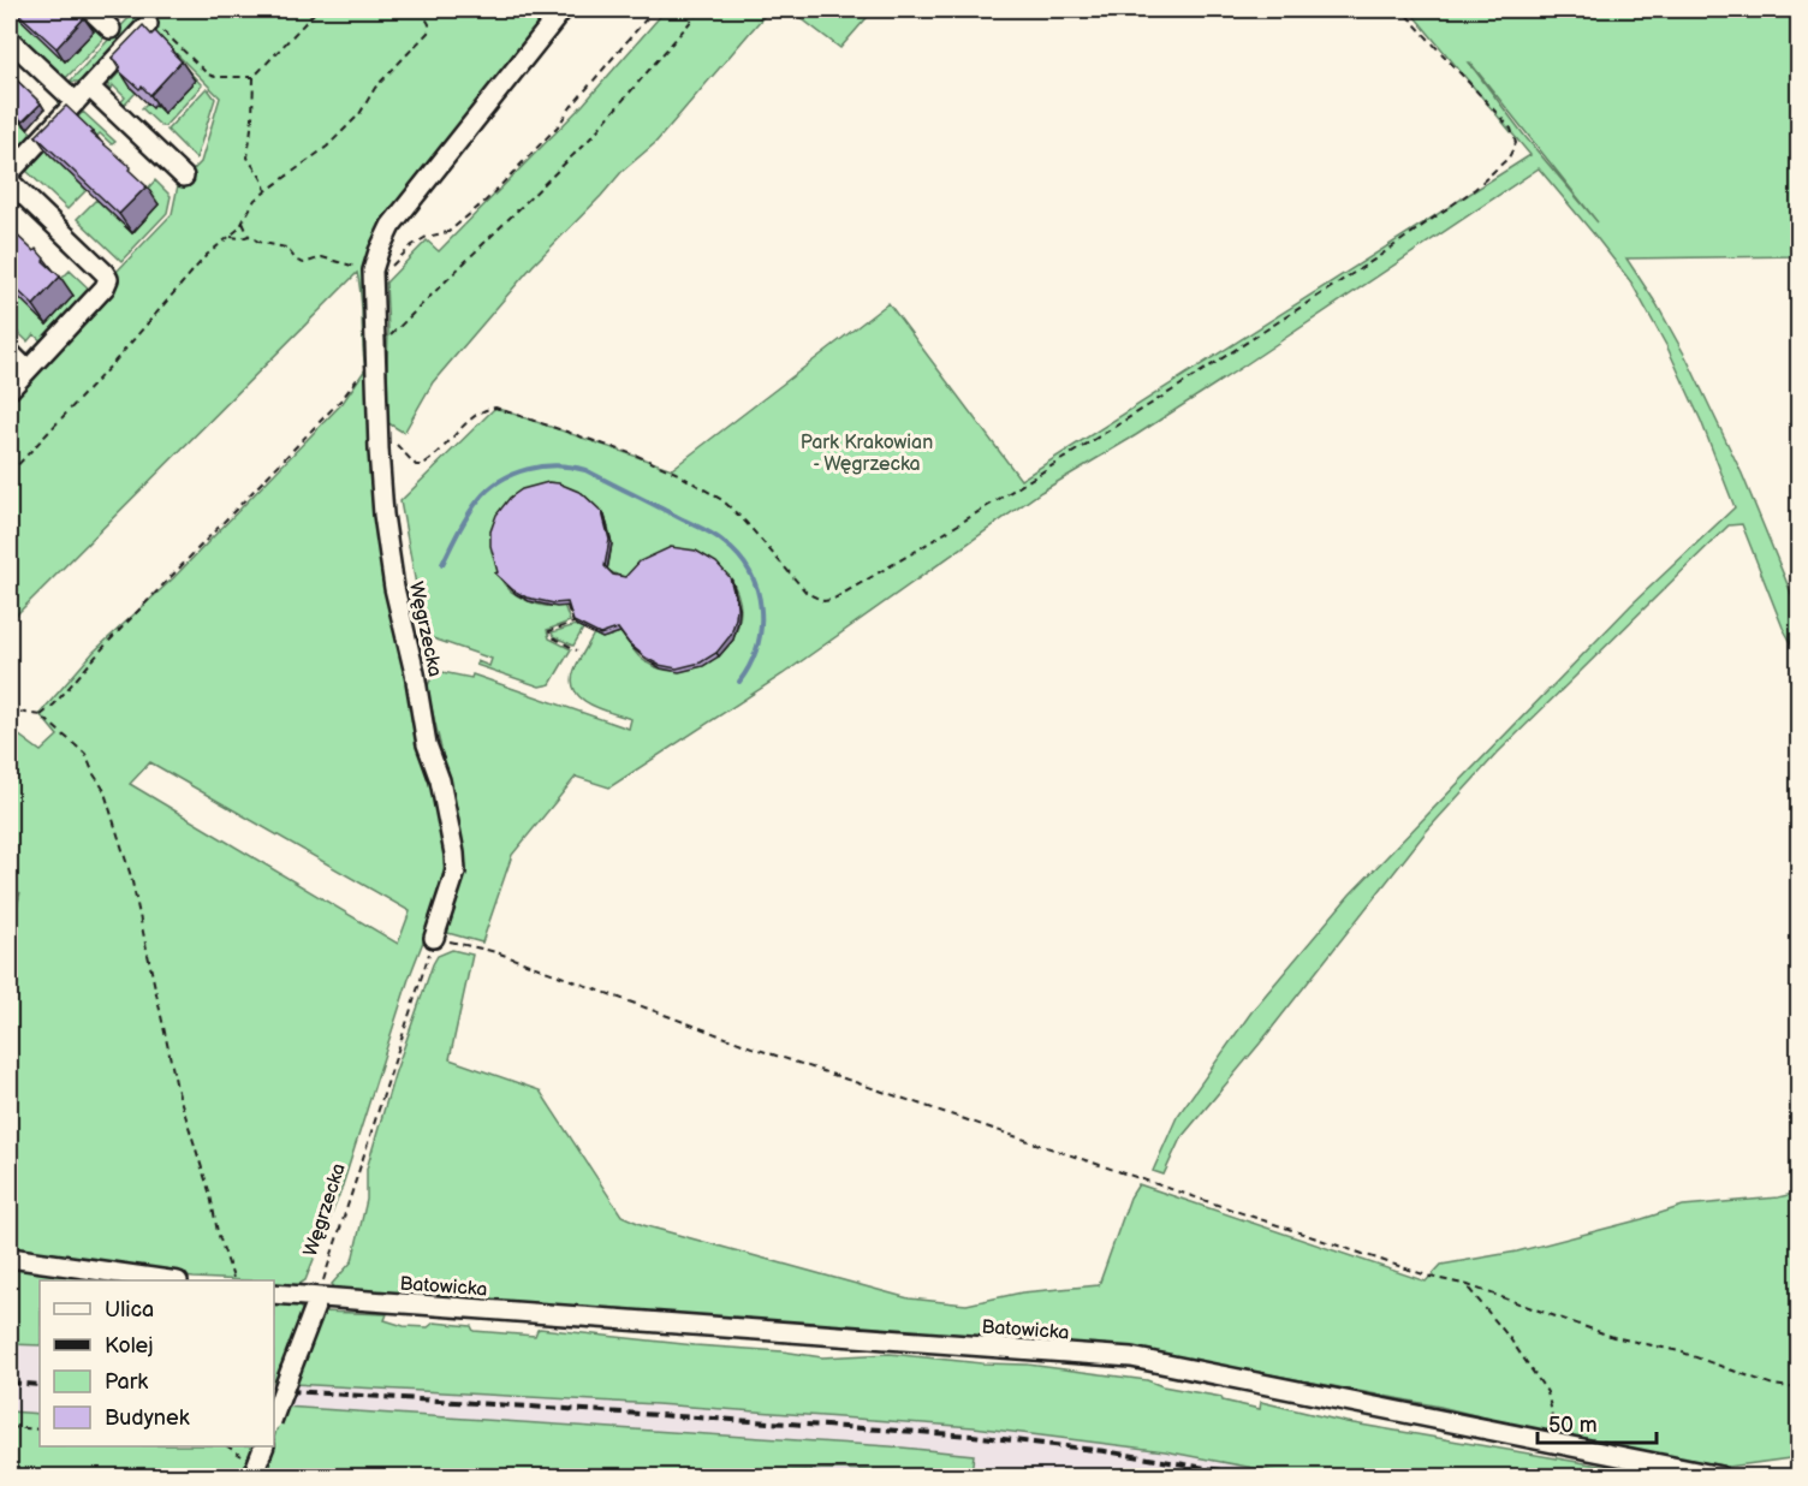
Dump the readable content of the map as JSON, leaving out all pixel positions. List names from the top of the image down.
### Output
{
  "streets": {
    "street": ["Węgrzecka", "Batowicka"]
  },
  "crossings": [
    ["Węgrzecka", "Batowicka"]
  ],
  "parks": ["Park Krakowian - Węgrzecka"],
  "legend": [
    "Ulica",
    "Kolej",
    "Park",
    "Budynek"
  ],
  "scale_bar": "50 m"
}
